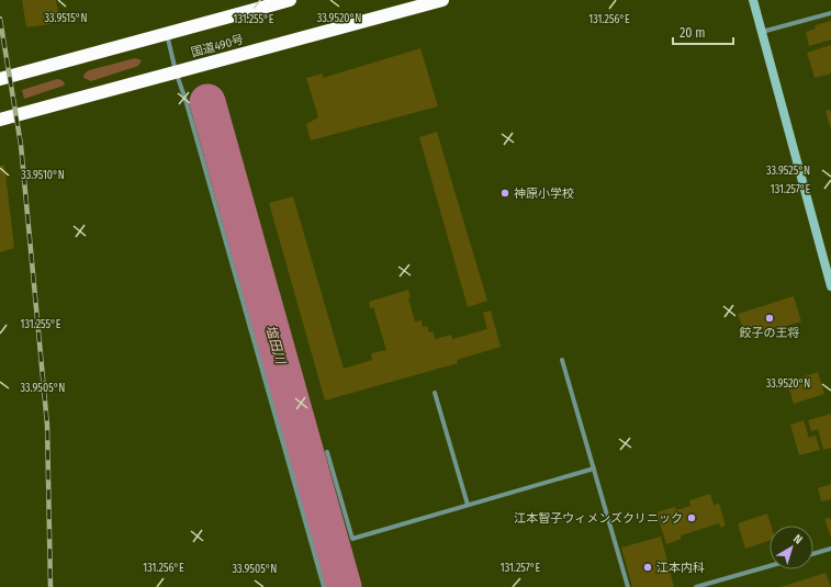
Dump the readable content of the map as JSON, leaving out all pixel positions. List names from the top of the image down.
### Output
{
  "streets": {
    "highway": ["国道490号"]
  },
  "water": ["塩田川"],
  "places": [
    "神原小学校",
    "餃子の王将",
    "江本智子ウィメンズクリニック",
    "江本内科"
  ],
  "scale_bar": "20 m",
  "north": "top right",
  "coordinates": [
    "33.9515°N",
    "33.9520°N",
    "131.255°E",
    "131.256°E",
    "33.9525°N",
    "33.9510°N",
    "131.257°E",
    "33.9505°N"
  ]
}
